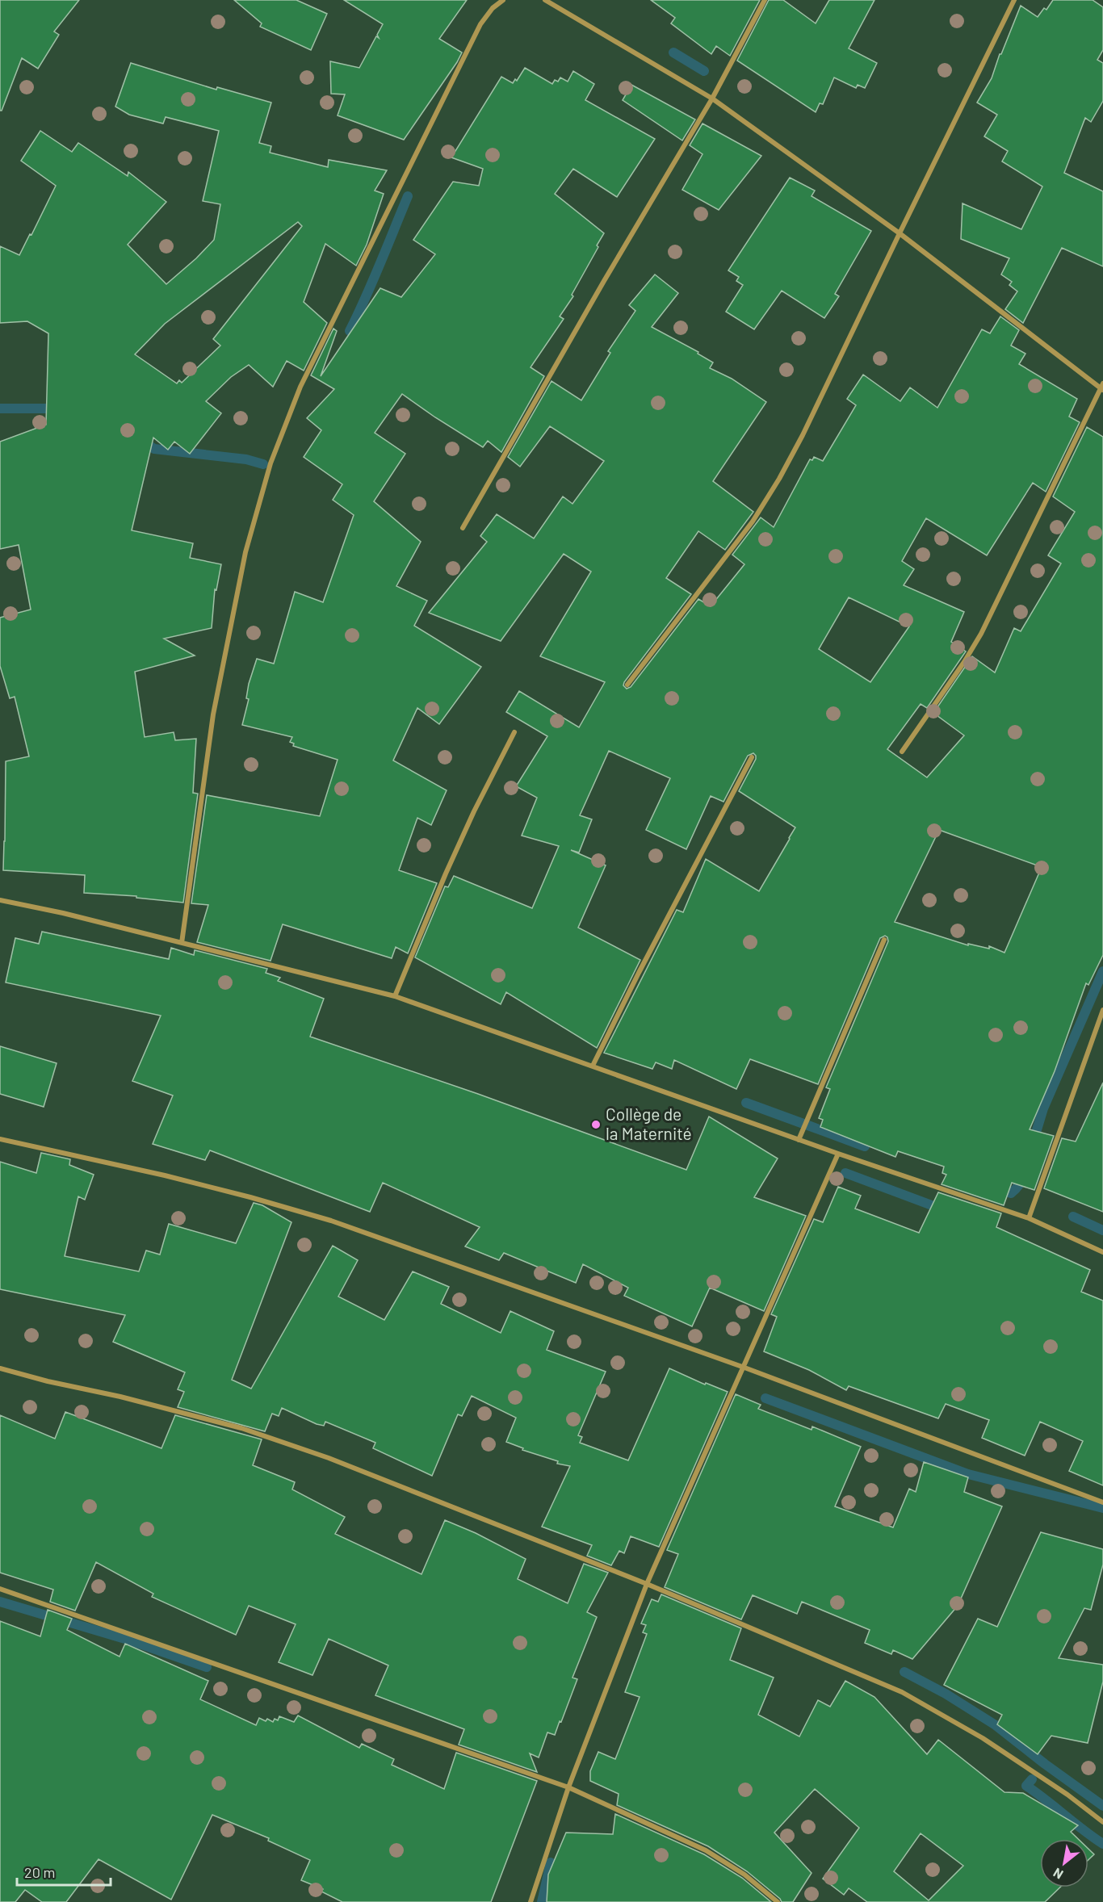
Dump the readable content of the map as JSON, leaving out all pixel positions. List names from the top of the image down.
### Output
{
  "places": ["Collège de la Maternité"],
  "scale_bar": "20 m",
  "north": "bottom left"
}
